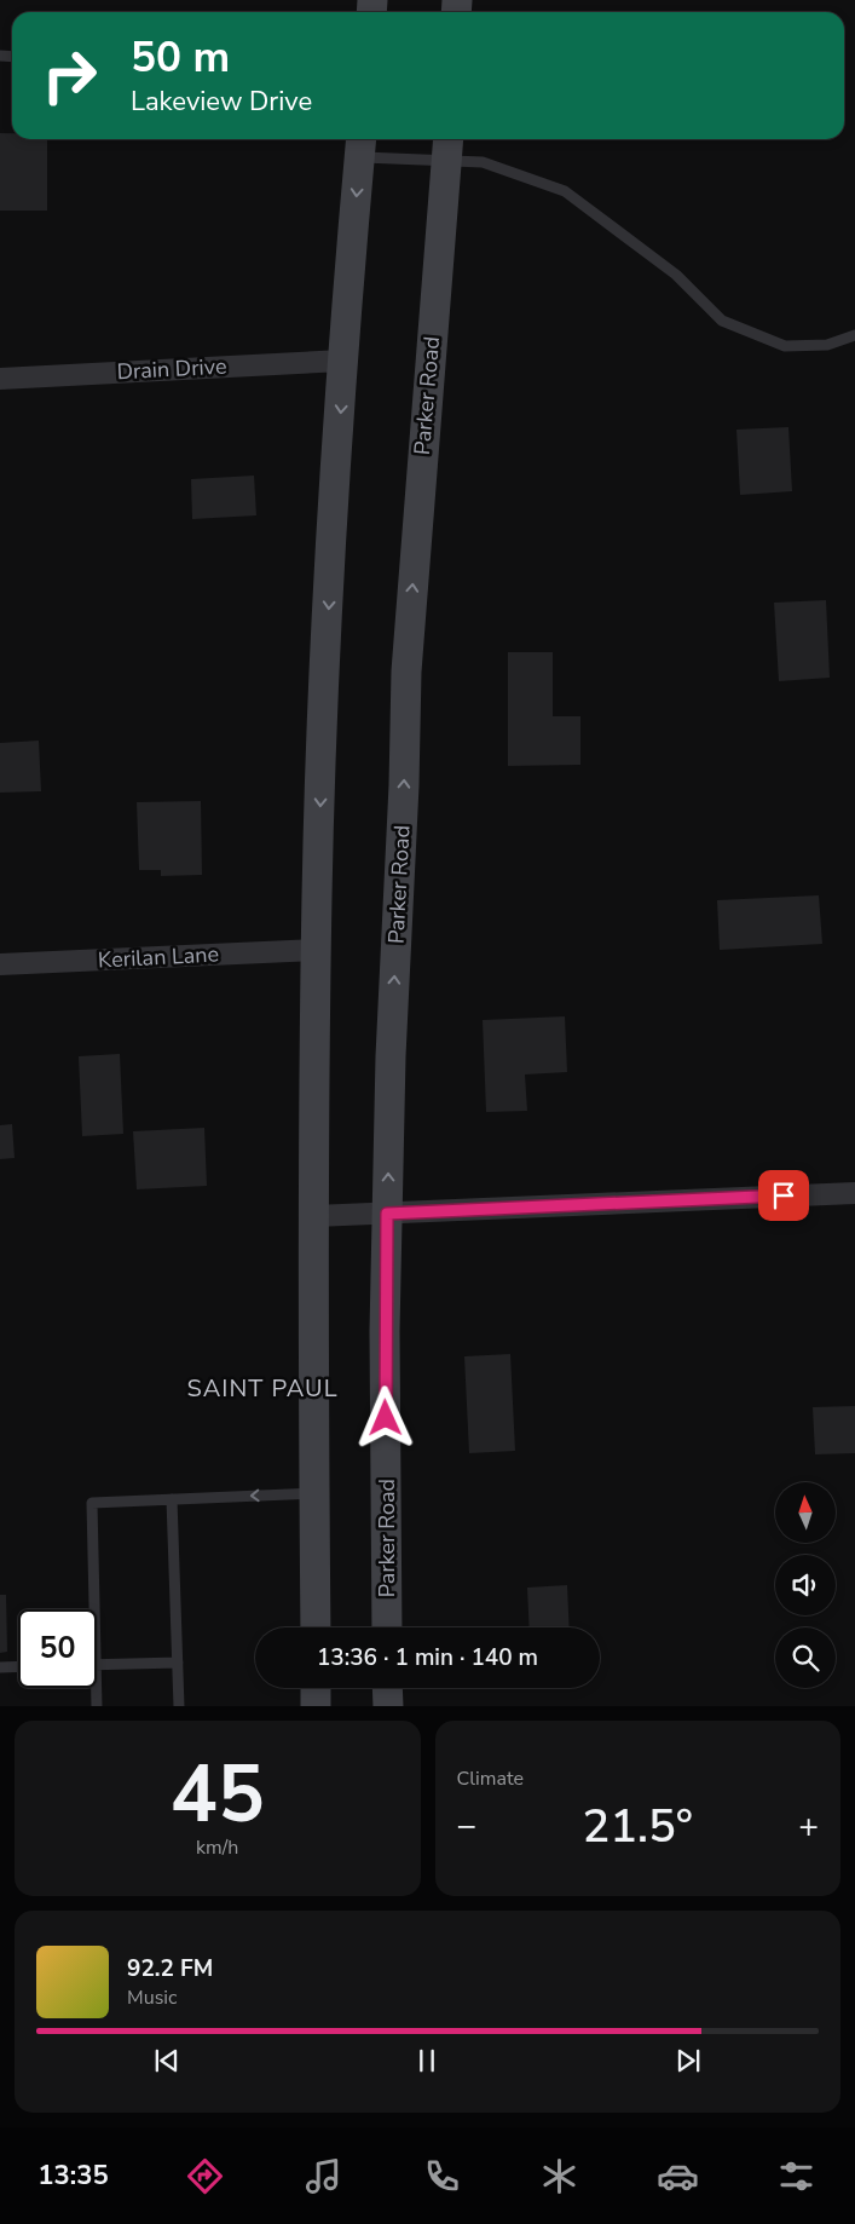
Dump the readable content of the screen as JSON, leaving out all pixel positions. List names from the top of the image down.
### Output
{
  "streets": {
    "main road": ["Parker Road"],
    "street": ["Drain Drive", "Kerilan Lane"]
  },
  "districts": ["SAINT PAUL"],
  "north": "top",
  "page": {
    "turn": ["50 m", "Lakeview Drive"],
    "limit": "50",
    "trip": "13:36 · 1 min · 140 m",
    "tile": [
      ["45", "km/h"],
      "Climate"
    ],
    "heat": ["−", "21.5°", "+"],
    "song": ["92.2 FM", "Music"],
    "tabs": "13:35"
  }
}
